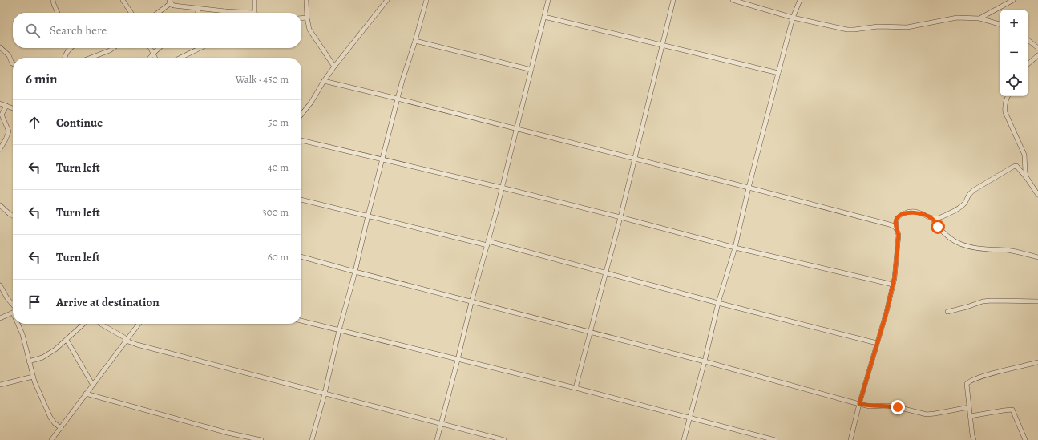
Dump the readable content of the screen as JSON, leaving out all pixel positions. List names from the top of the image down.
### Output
{
  "page": {
    "map_buttons": ["+", "−"],
    "search": "Search here",
    "heading": ["6 min", "Walk · 450 m"],
    "list": [
      ["Continue", "50 m"],
      ["Turn left", "40 m"],
      ["Turn left", "300 m"],
      ["Turn left", "60 m"],
      "Arrive at destination"
    ]
  }
}
